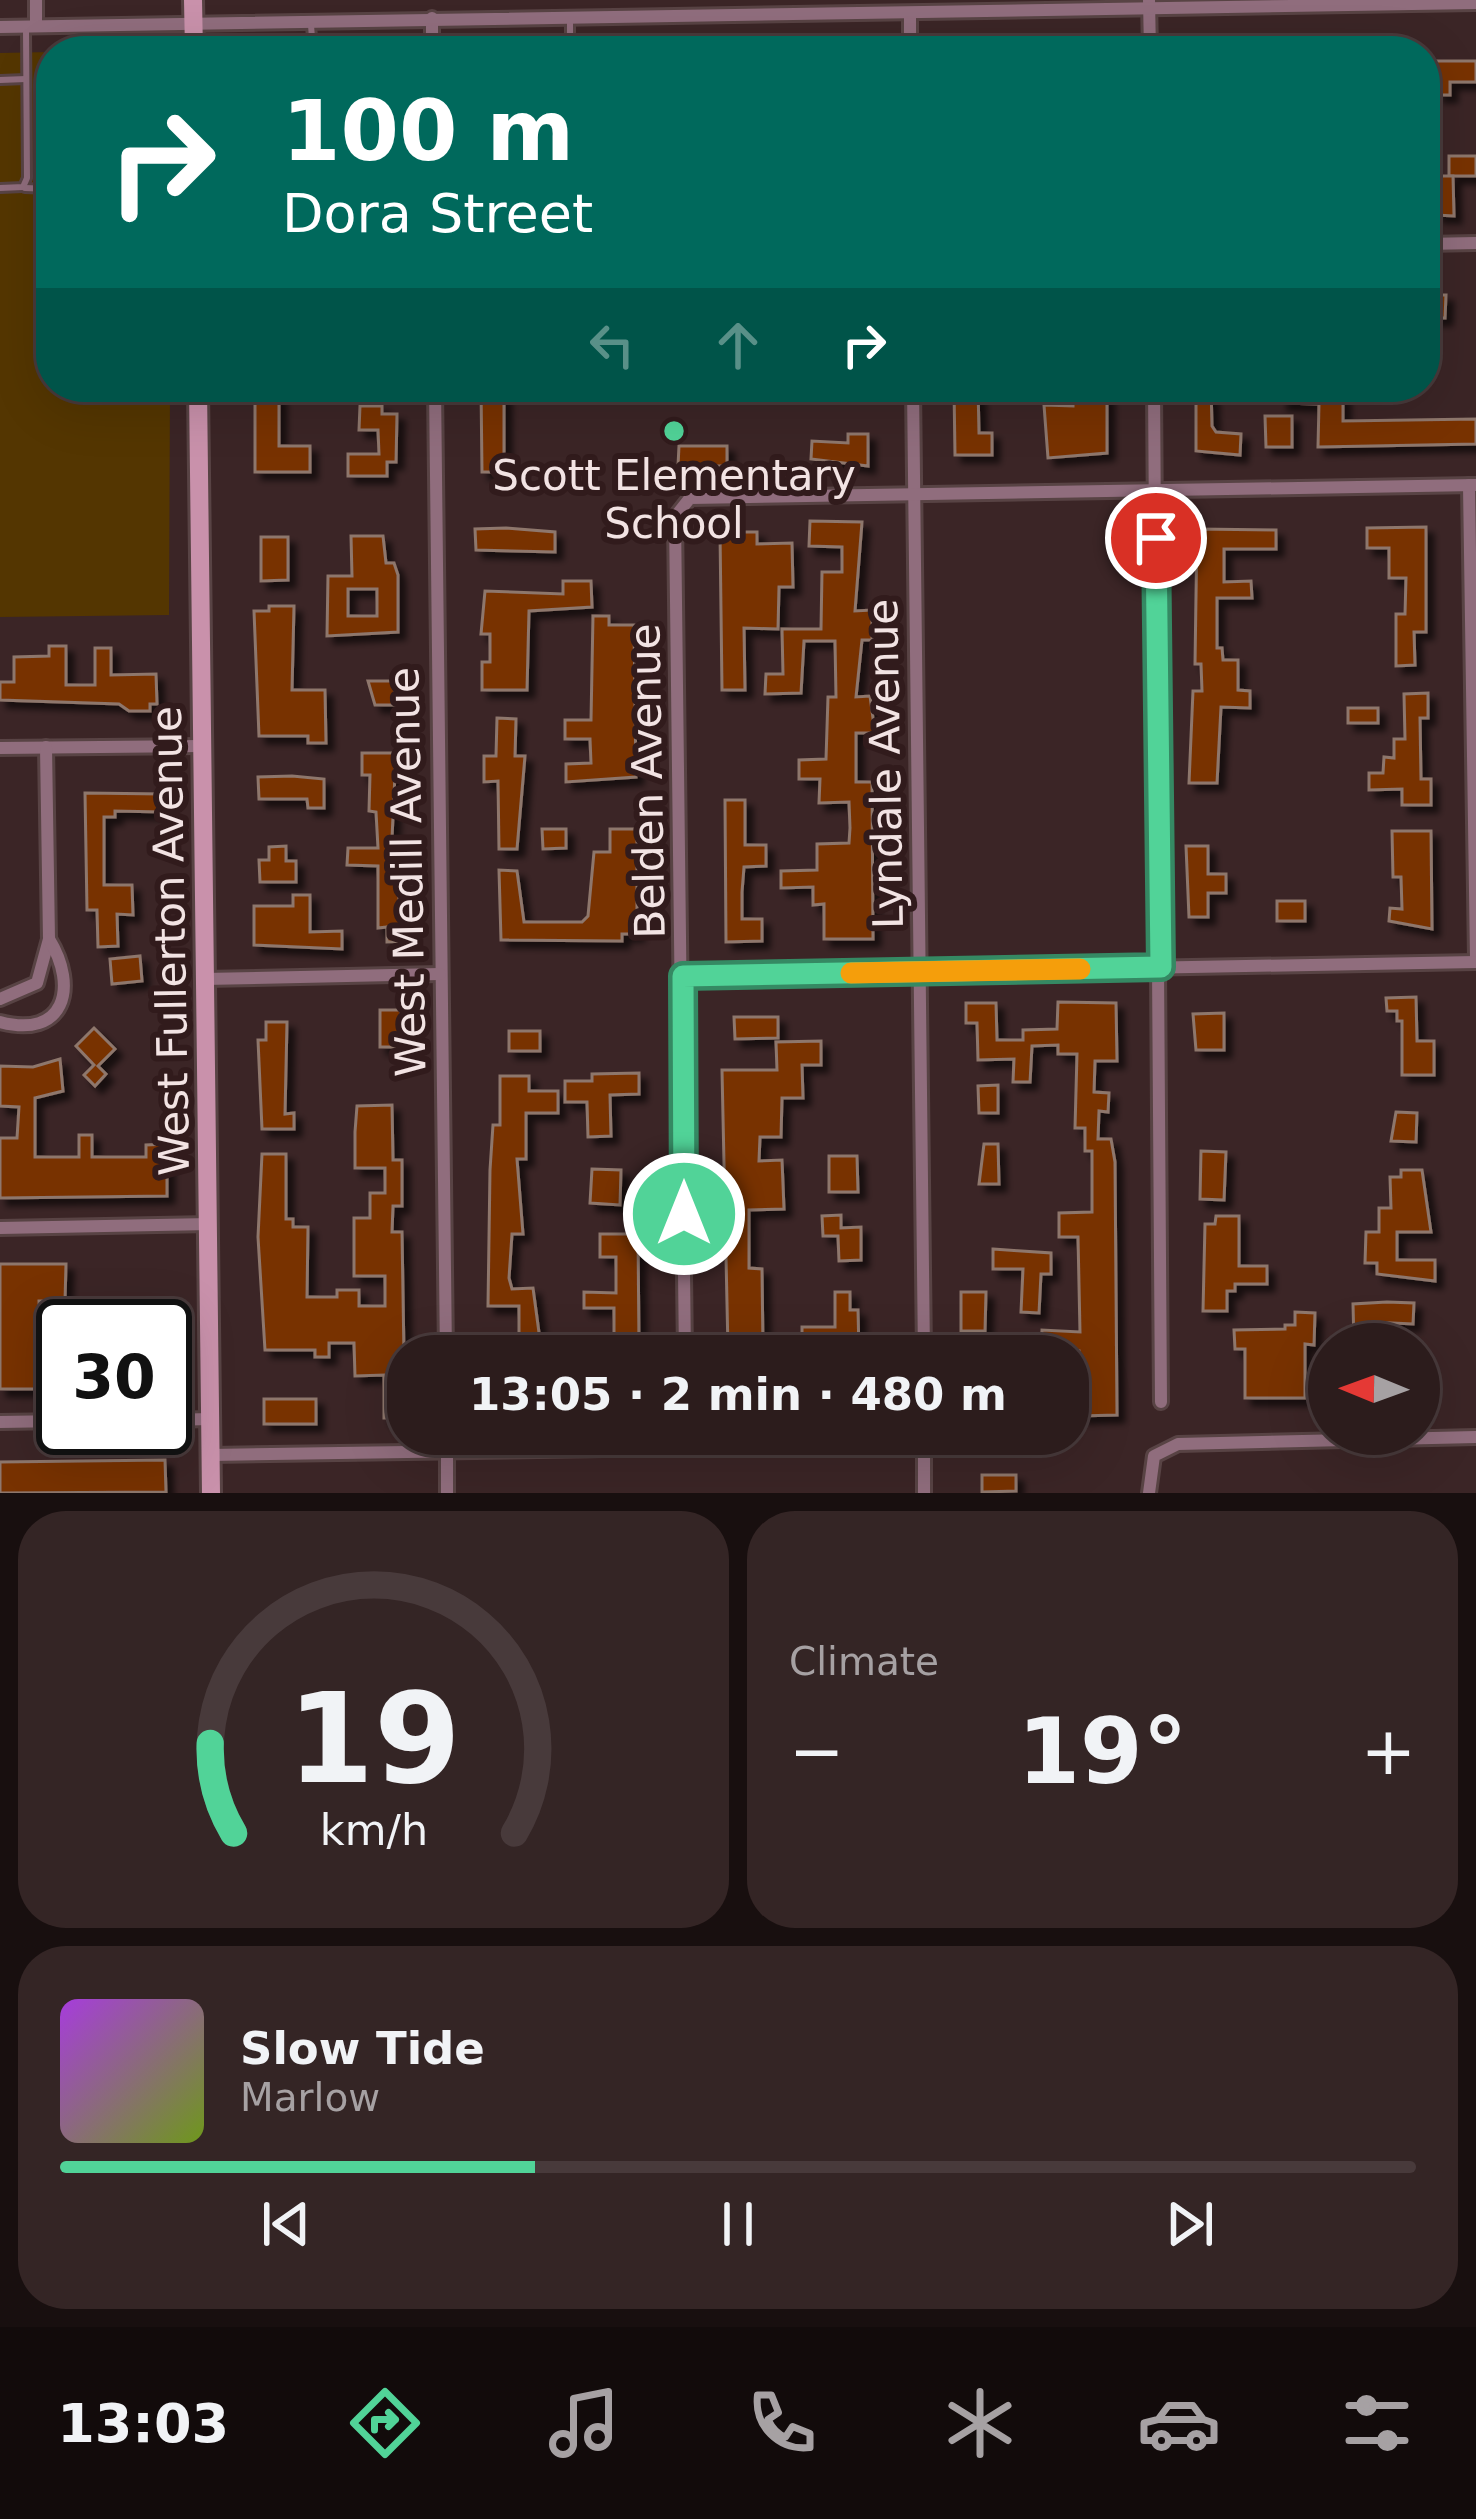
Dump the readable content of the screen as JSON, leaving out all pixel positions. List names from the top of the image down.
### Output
{
  "streets": {
    "street": [
      "Lyndale Avenue",
      "Belden Avenue",
      "West Medill Avenue",
      "West Fullerton Avenue"
    ]
  },
  "crossings": [
    ["Lyndale Avenue", "Belden Avenue"]
  ],
  "places": ["Scott Elementary School"],
  "north": "left",
  "page": {
    "turn": ["100 m", "Dora Street"],
    "limit": "30",
    "trip": "13:05 · 2 min · 480 m",
    "tile": "Climate",
    "heat": ["−", "19°", "+"],
    "song": ["Slow Tide", "Marlow"],
    "tabs": "13:03",
    "gauge": ["19", "km/h"]
  }
}
